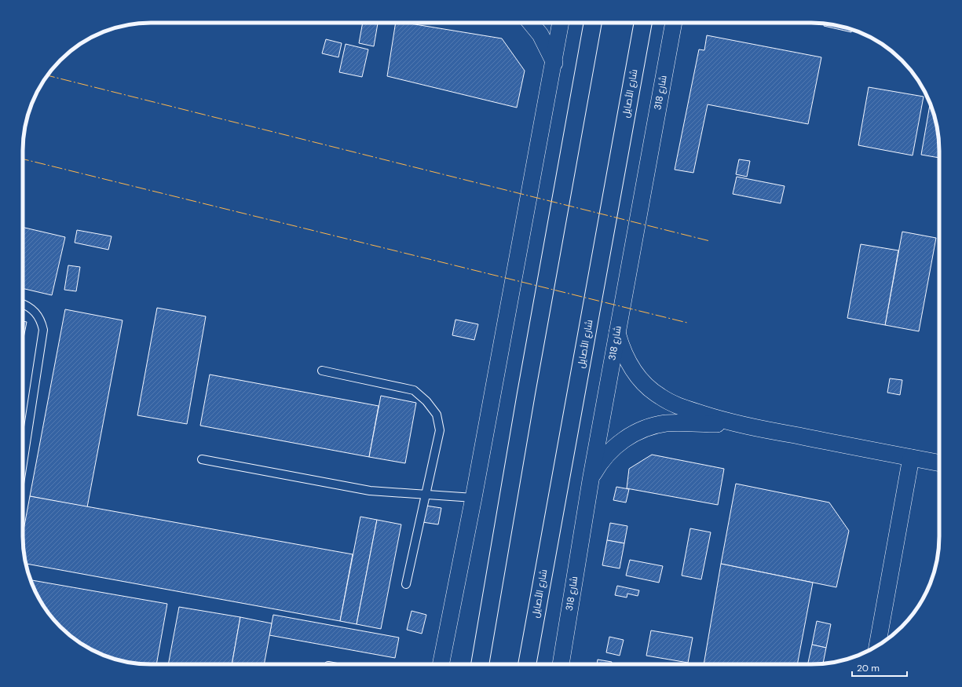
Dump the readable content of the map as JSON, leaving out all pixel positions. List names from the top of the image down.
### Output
{
  "streets": {
    "main road": ["شارع الأصايل"],
    "street": ["شارع 318"]
  },
  "scale_bar": "20 m"
}
